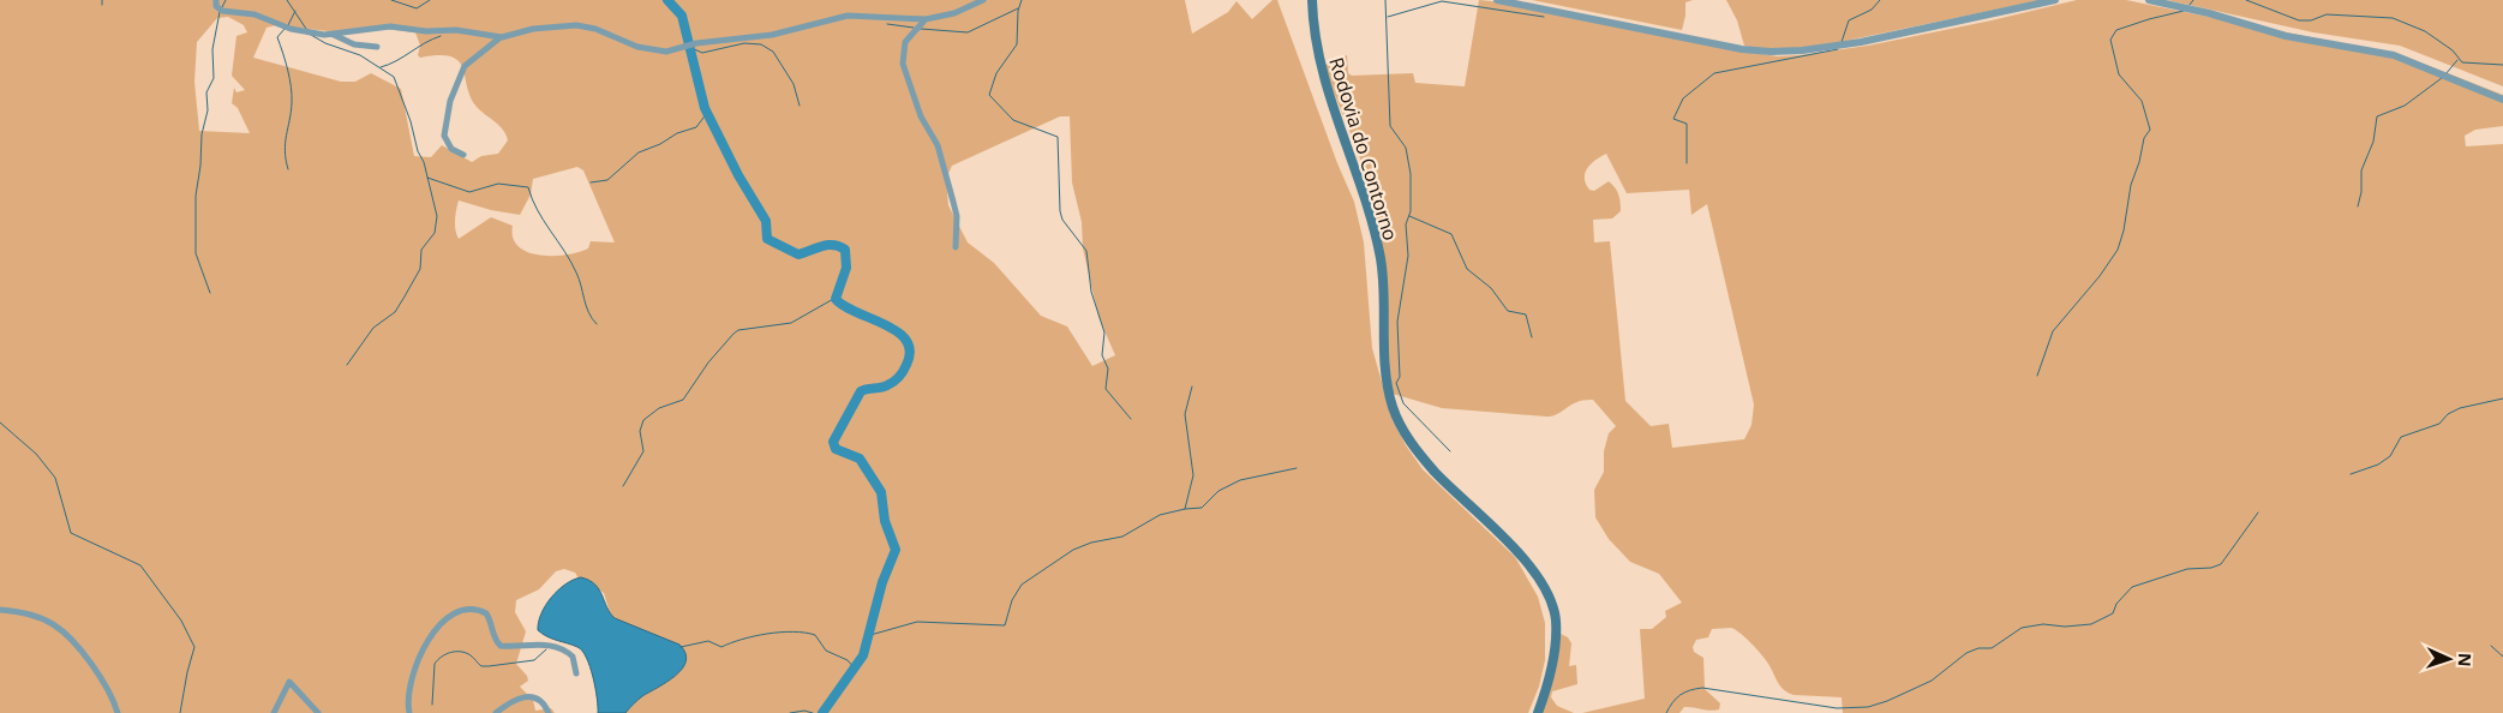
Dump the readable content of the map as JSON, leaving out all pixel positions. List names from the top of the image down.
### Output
{
  "streets": {
    "main road": ["Rodovia do Contorno"]
  },
  "north": "right"
}
